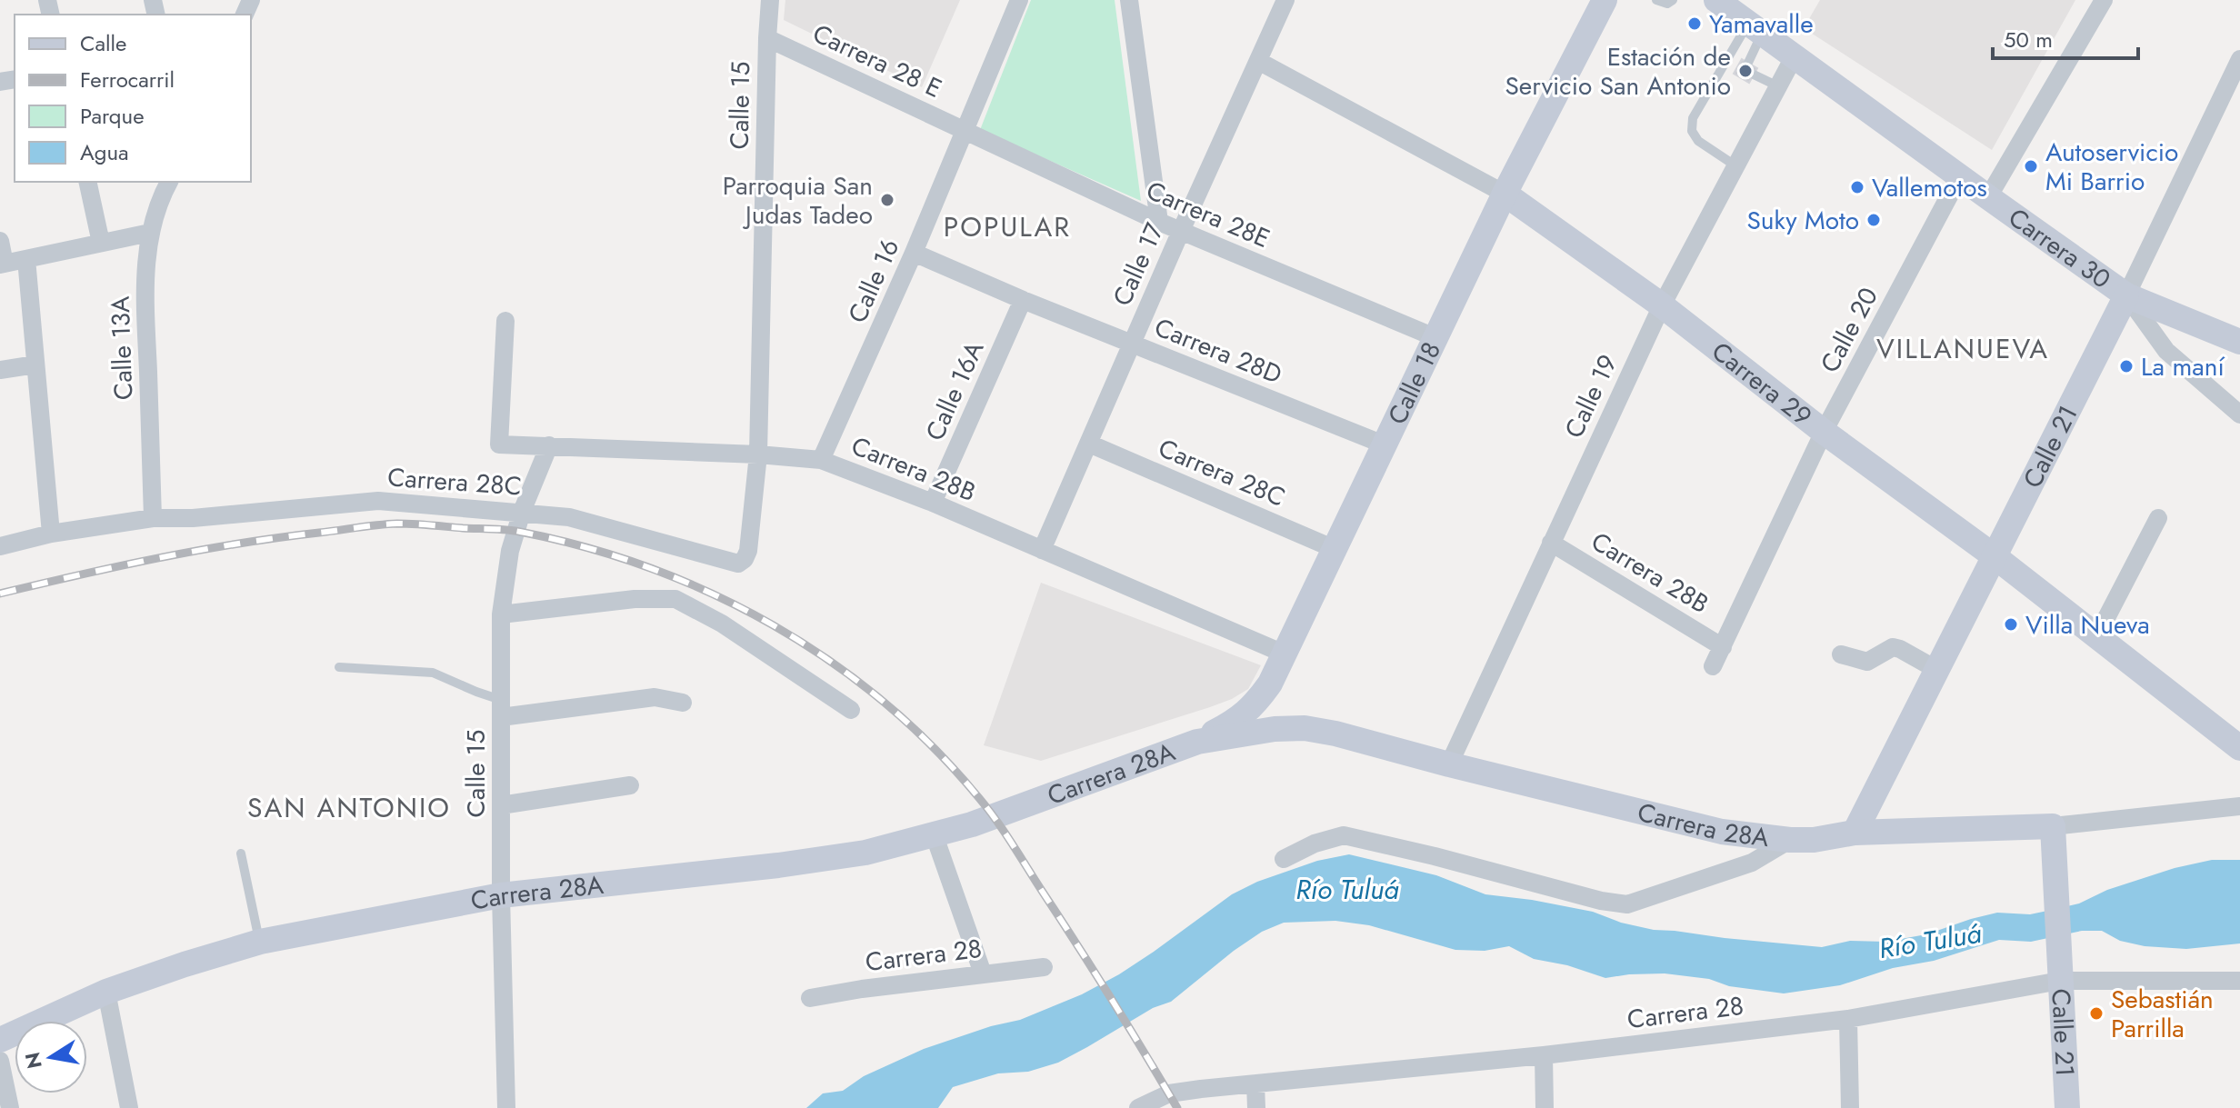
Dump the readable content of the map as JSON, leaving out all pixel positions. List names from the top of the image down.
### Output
{
  "streets": {
    "street": [
      "Carrera 28 E",
      "Calle 15",
      "Carrera 28E",
      "Carrera 30",
      "Calle 17",
      "Calle 16",
      "Calle 20",
      "Calle 13A",
      "Carrera 28D",
      "Calle 18",
      "Carrera 29",
      "Calle 16A",
      "Calle 19",
      "Calle 21",
      "Carrera 28B",
      "Carrera 28C",
      "Carrera 28A",
      "Carrera 28"
    ]
  },
  "crossings": [
    ["Carrera 28 E", "Calle 15"],
    ["Carrera 28 E", "Carrera 28E"],
    ["Carrera 28 E", "Calle 16"],
    ["Calle 15", "Carrera 28B"],
    ["Calle 15", "Carrera 28C"],
    ["Calle 15", "Carrera 28A"],
    ["Carrera 28E", "Calle 17"],
    ["Carrera 28E", "Calle 16"],
    ["Carrera 28E", "Calle 18"],
    ["Carrera 30", "Calle 20"],
    ["Carrera 30", "Calle 19"],
    ["Carrera 30", "Calle 21"],
    ["Calle 17", "Carrera 28D"],
    ["Calle 17", "Carrera 29"],
    ["Calle 17", "Carrera 28B"],
    ["Calle 17", "Carrera 28C"],
    ["Calle 16", "Carrera 28D"],
    ["Calle 16", "Carrera 28B"],
    ["Calle 20", "Carrera 29"],
    ["Calle 20", "Carrera 28B"],
    ["Calle 13A", "Carrera 28C"],
    ["Carrera 28D", "Calle 18"],
    ["Carrera 28D", "Calle 16A"],
    ["Calle 18", "Carrera 29"],
    ["Calle 18", "Carrera 28B"],
    ["Calle 18", "Carrera 28C"],
    ["Calle 18", "Carrera 28A"],
    ["Carrera 29", "Calle 19"],
    ["Carrera 29", "Calle 21"],
    ["Calle 16A", "Carrera 28B"],
    ["Calle 19", "Carrera 28B"],
    ["Calle 19", "Carrera 28A"],
    ["Calle 21", "Carrera 28A"],
    ["Calle 21", "Carrera 28"]
  ],
  "districts": ["POPULAR", "VILLANUEVA", "SAN ANTONIO"],
  "water": ["Río Tuluá"],
  "places": [
    "Yamavalle",
    "Estación de Servicio San Antonio",
    "Autoservicio Mi Barrio",
    "Vallemotos",
    "Parroquia San Judas Tadeo",
    "Suky Moto",
    "La maní",
    "Villa Nueva",
    "Sebastián Parrilla"
  ],
  "legend": [
    "Calle",
    "Ferrocarril",
    "Parque",
    "Agua"
  ],
  "scale_bar": "50 m",
  "north": "left"
}
